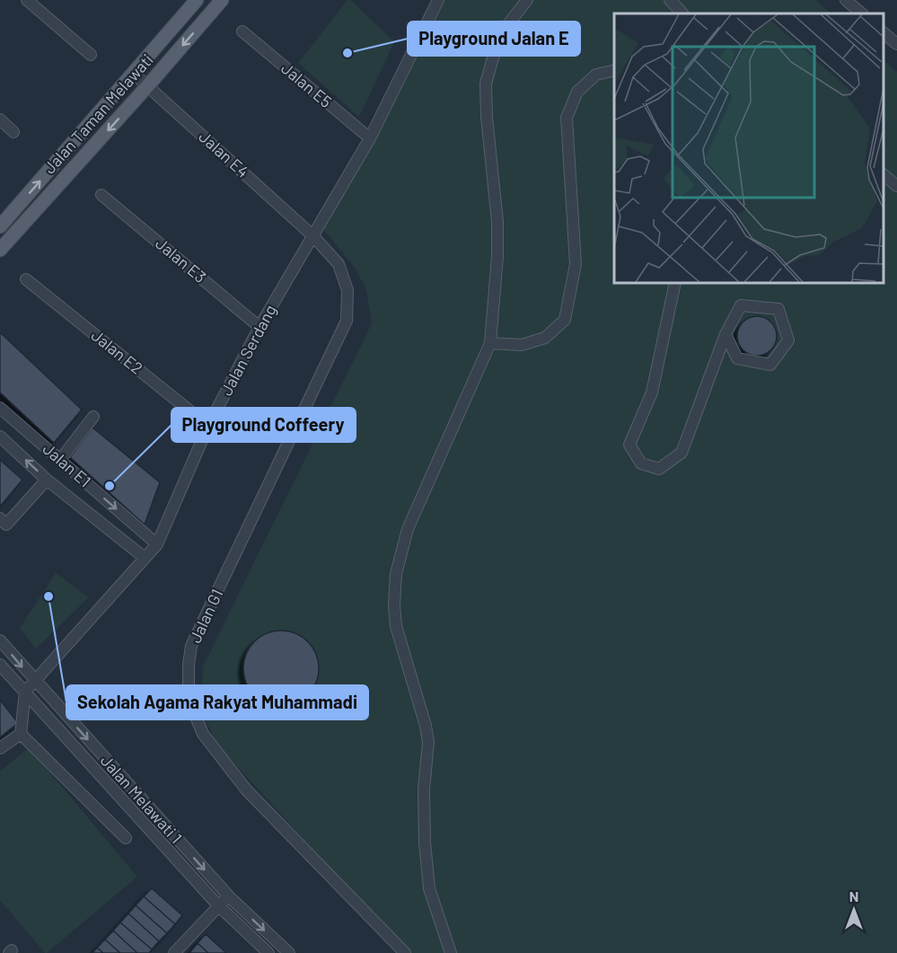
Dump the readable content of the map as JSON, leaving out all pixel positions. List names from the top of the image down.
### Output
{
  "streets": {
    "main road": ["Jalan Taman Melawati"],
    "street": [
      "Jalan E5",
      "Jalan E4",
      "Jalan E3",
      "Jalan Serdang",
      "Jalan E2",
      "Jalan E1",
      "Jalan G1",
      "Jalan Melawati 1"
    ]
  },
  "crossings": [
    ["Jalan E5", "Jalan Serdang"],
    ["Jalan Taman Melawati", "Jalan E4"],
    ["Jalan E4", "Jalan Serdang"],
    ["Jalan E4", "Jalan G1"],
    ["Jalan E3", "Jalan Serdang"],
    ["Jalan Serdang", "Jalan E2"],
    ["Jalan Serdang", "Jalan E1"],
    ["Jalan Serdang", "Jalan G1"],
    ["Jalan Serdang", "Jalan Melawati 1"]
  ],
  "places": ["Playground Jalan E", "Playground Coffeery", "Sekolah Agama Rakyat Muhammadi"],
  "north": "top"
}
